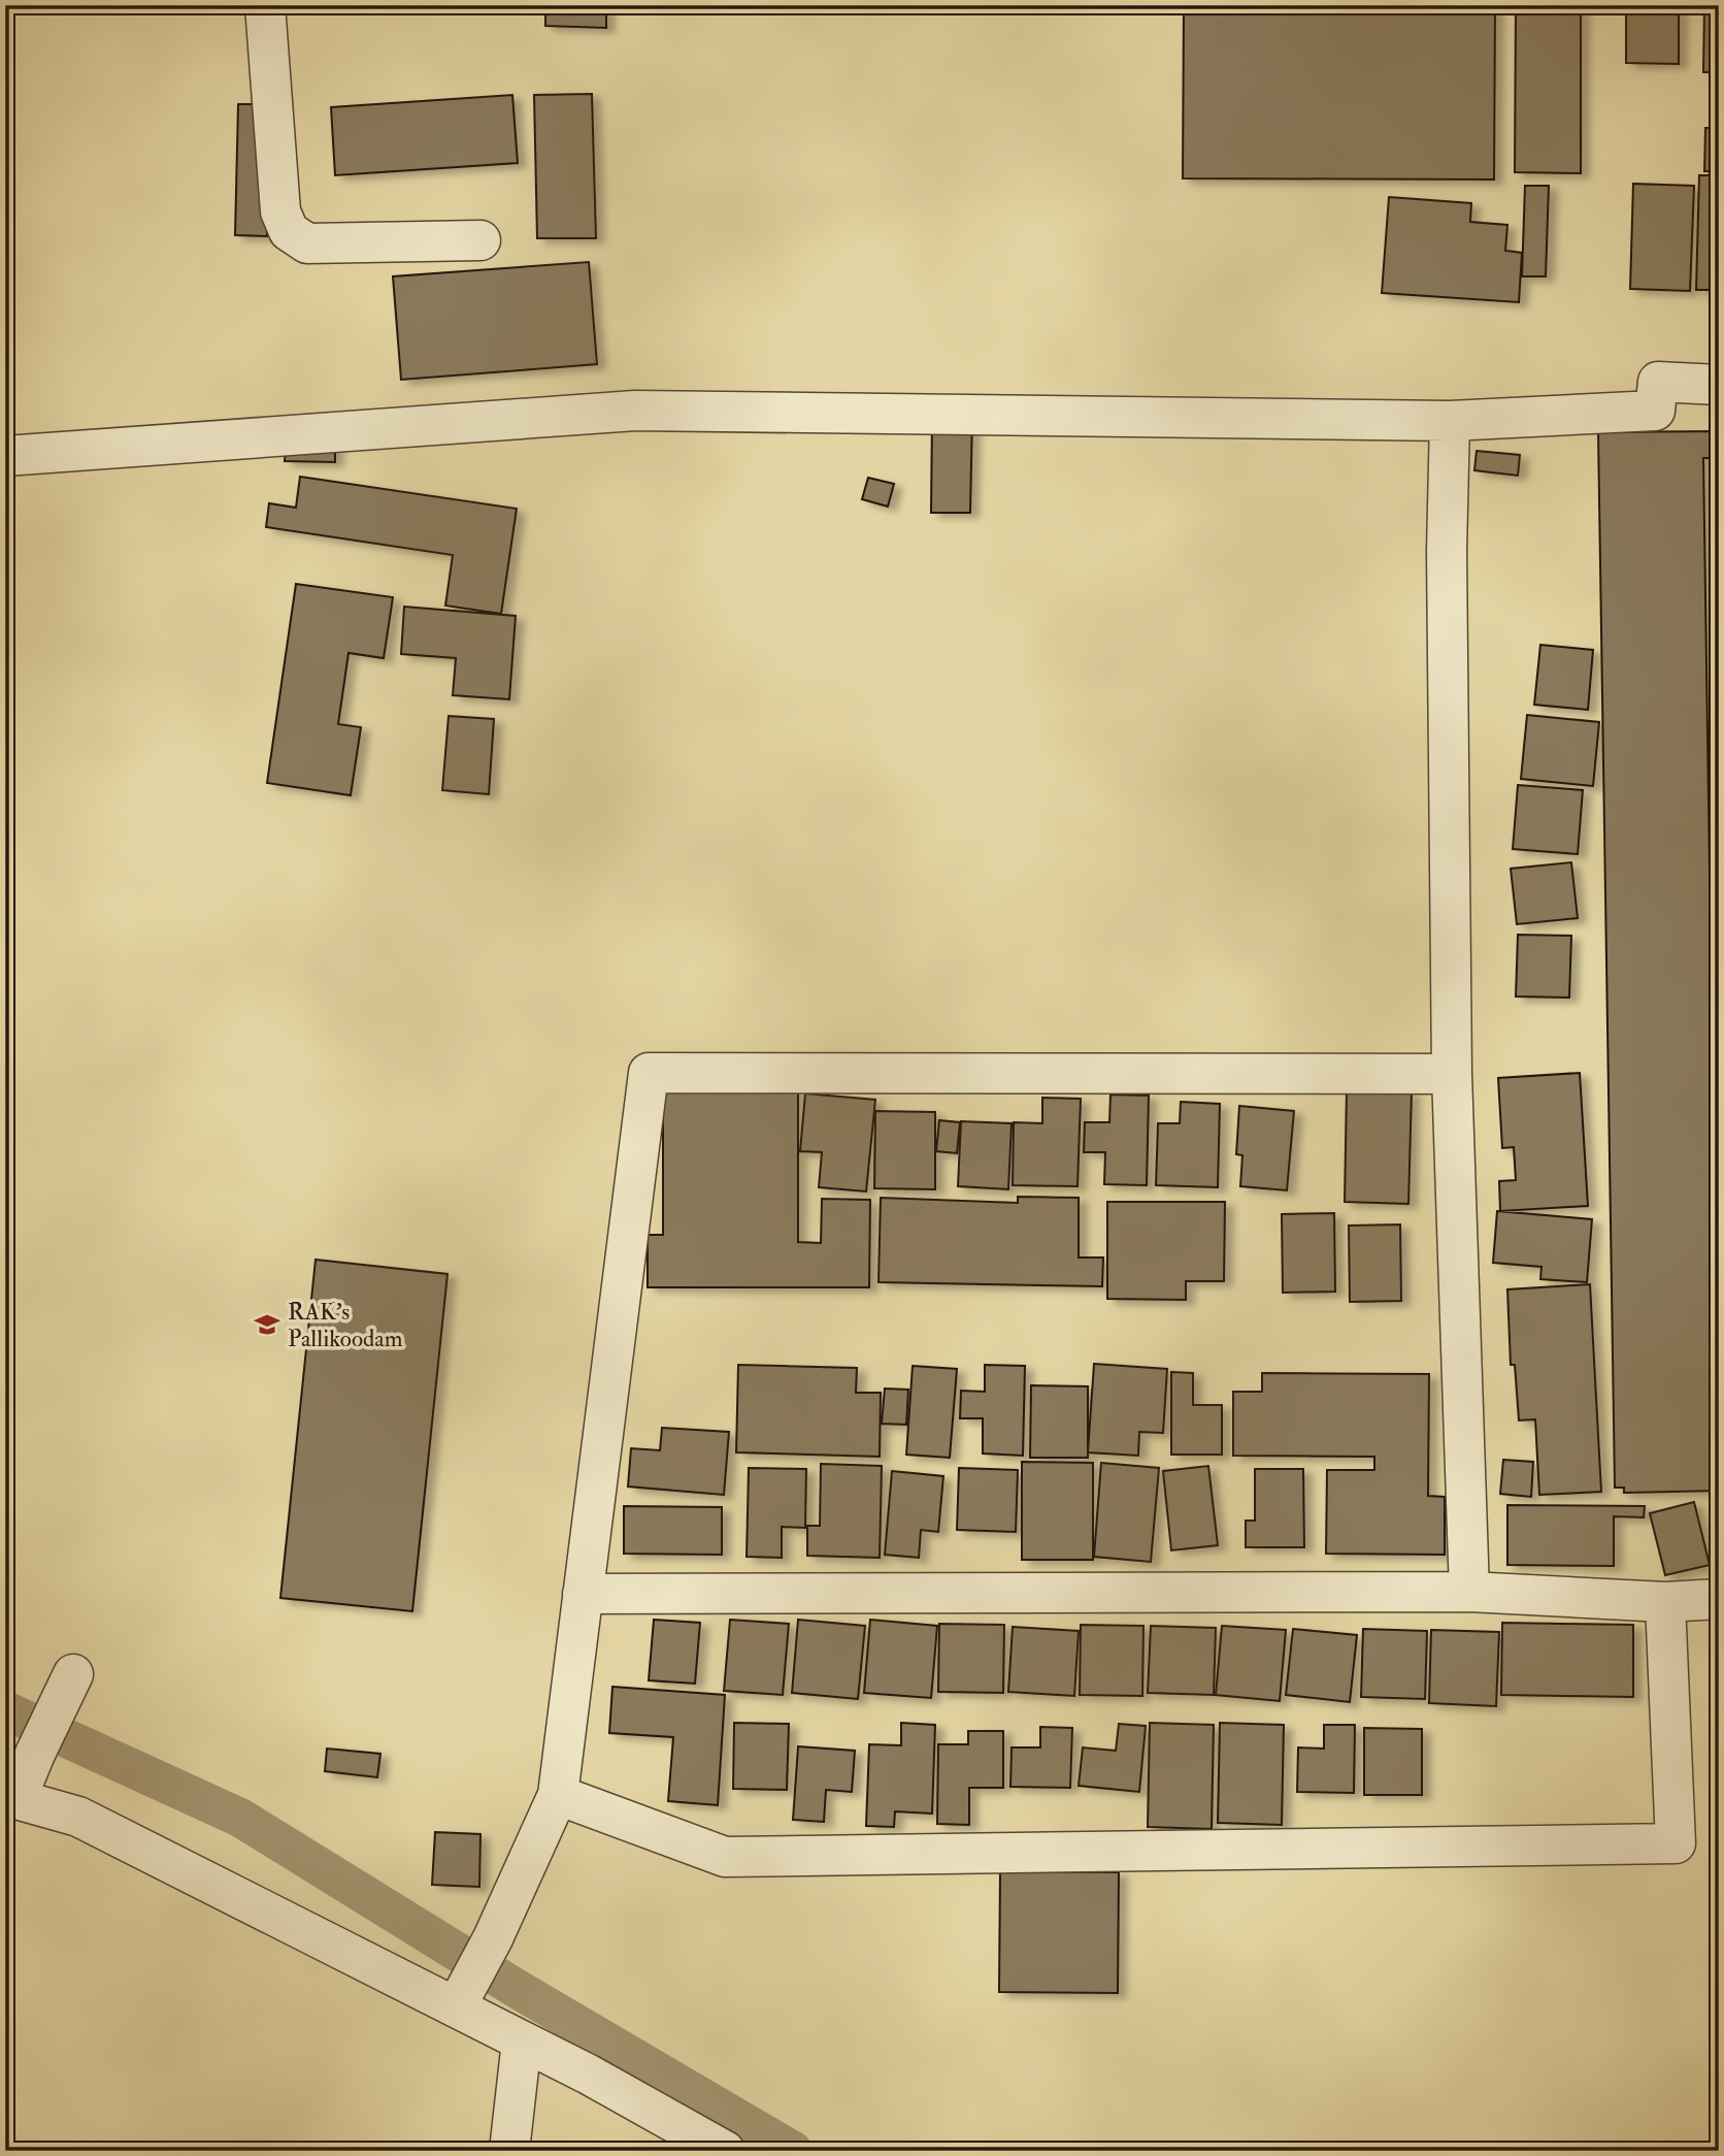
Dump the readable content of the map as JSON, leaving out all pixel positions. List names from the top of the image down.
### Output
{
  "places": {
    "school or university": ["RAK's Pallikoodam"]
  }
}
